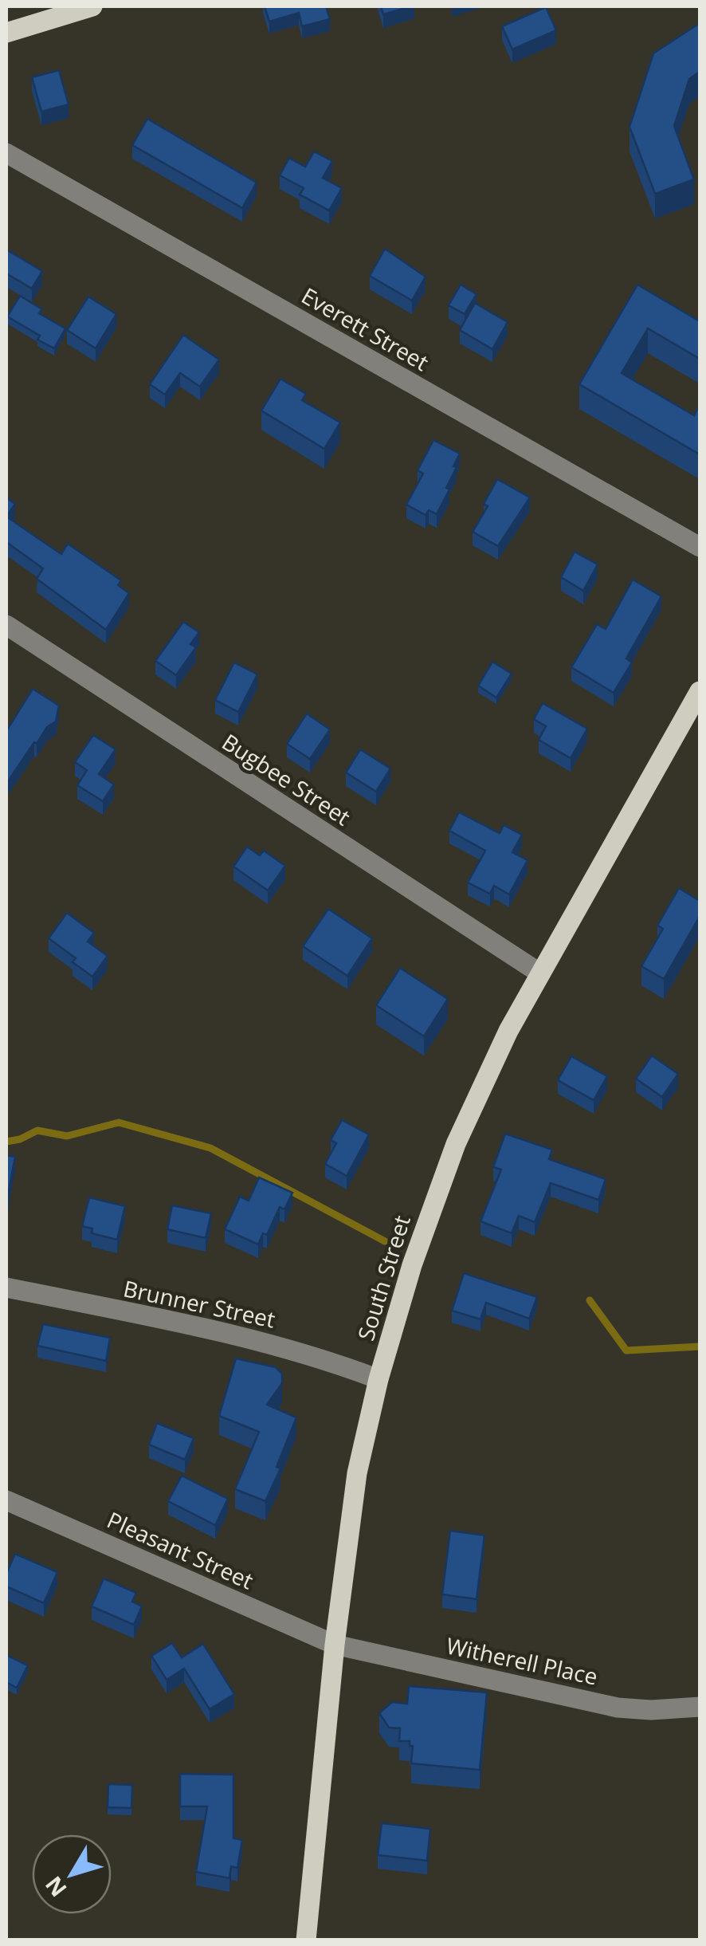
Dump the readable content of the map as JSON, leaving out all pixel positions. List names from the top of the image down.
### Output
{
  "streets": {
    "main road": ["South Street"],
    "street": [
      "Everett Street",
      "Bugbee Street",
      "Brunner Street",
      "Pleasant Street",
      "Witherell Place"
    ]
  },
  "crossings": [
    ["Bugbee Street", "South Street"],
    ["South Street", "Brunner Street"],
    ["South Street", "Pleasant Street"],
    ["South Street", "Witherell Place"],
    ["Pleasant Street", "Witherell Place"]
  ],
  "north": "bottom left"
}
